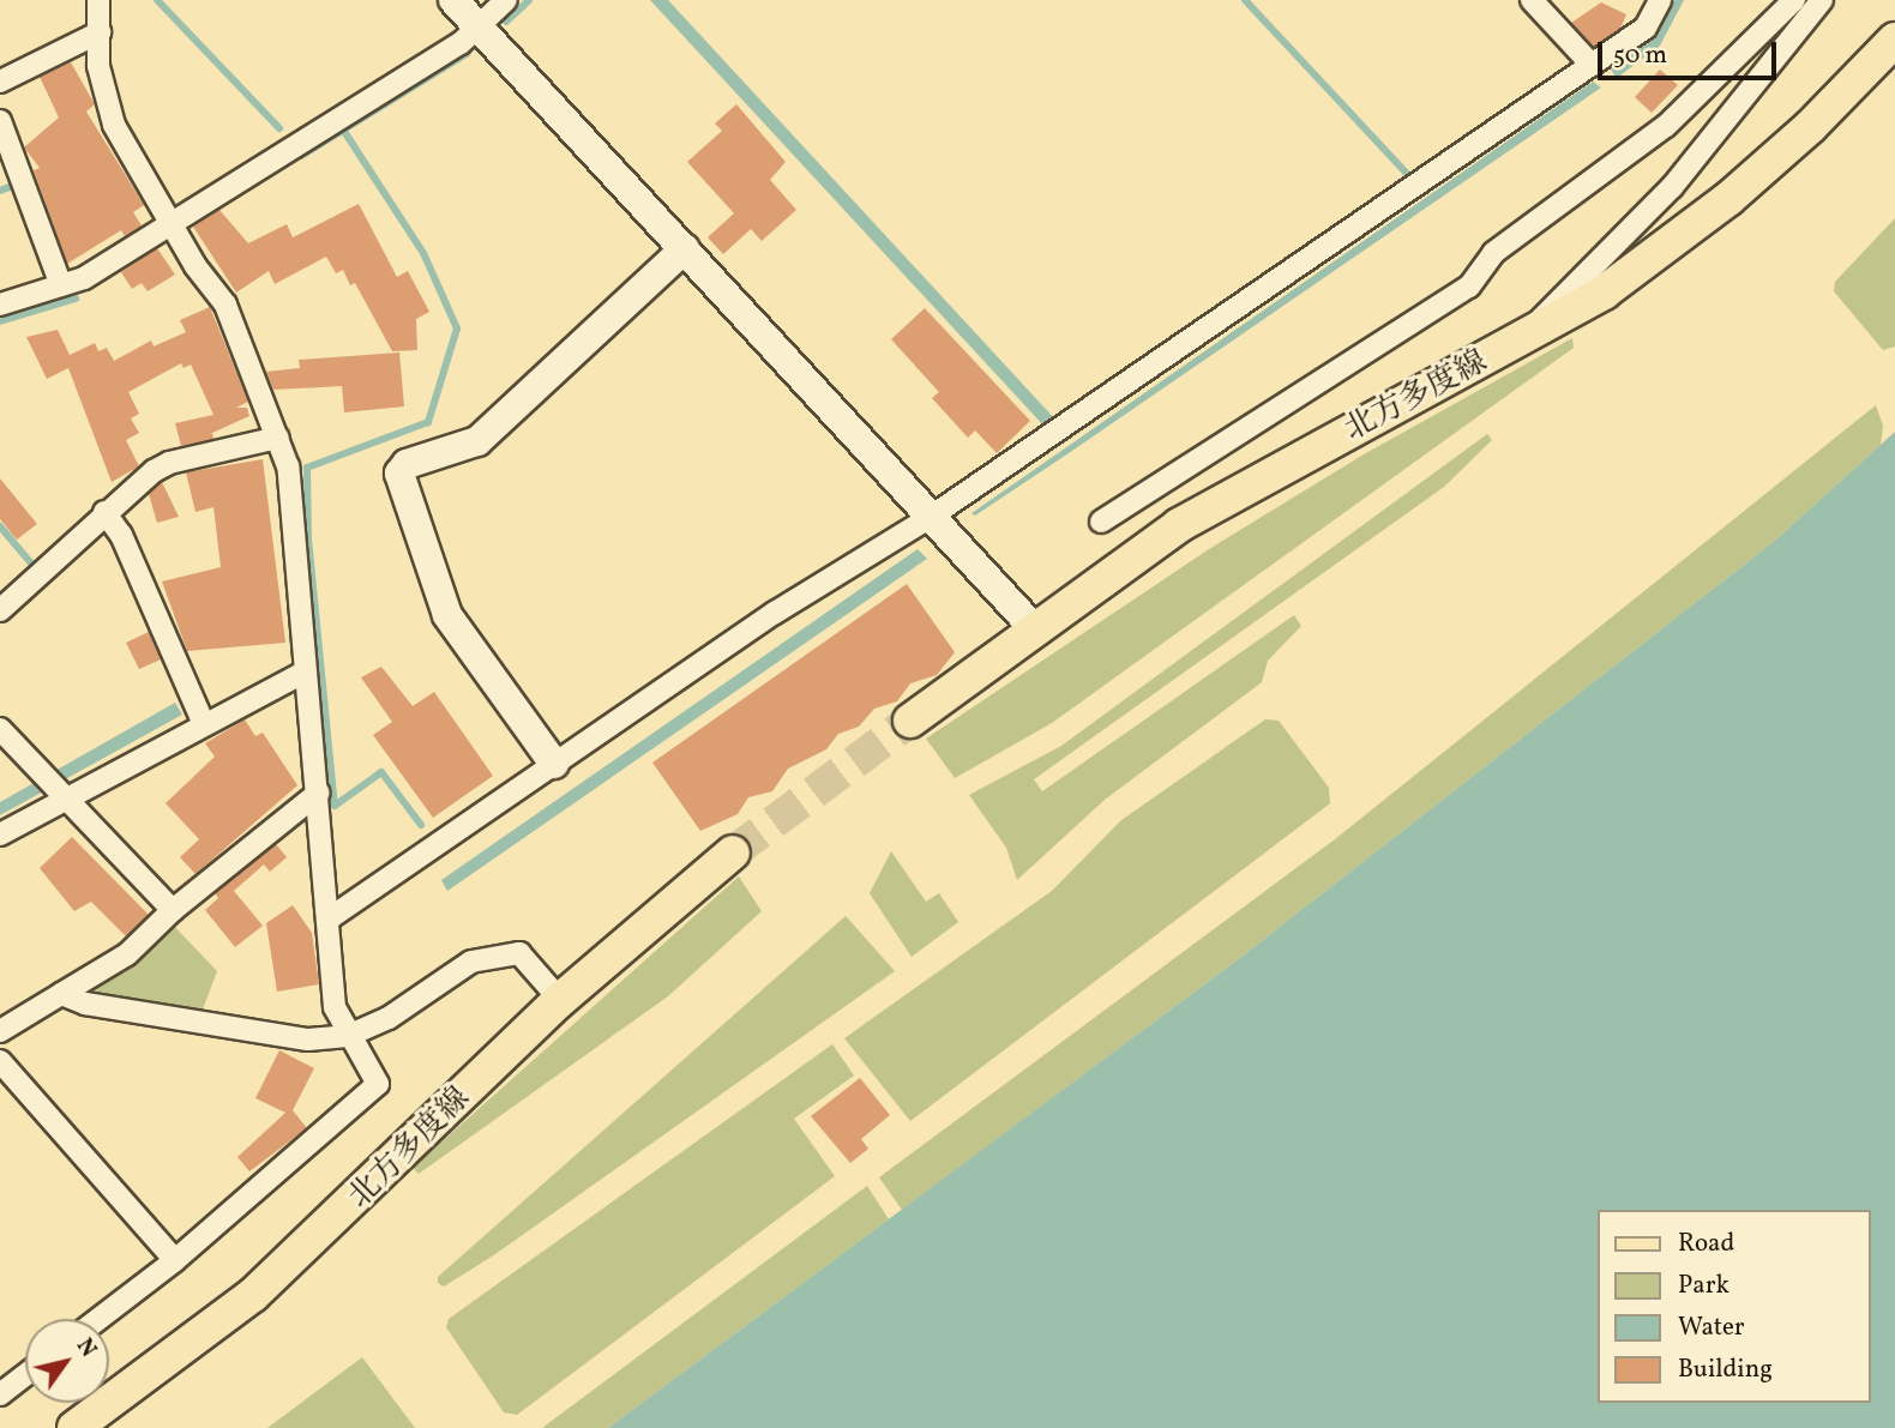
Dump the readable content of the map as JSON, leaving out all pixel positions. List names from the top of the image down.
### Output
{
  "streets": {
    "main road": ["北方多度線"]
  },
  "legend": [
    "Road",
    "Park",
    "Water",
    "Building"
  ],
  "scale_bar": "50 m",
  "north": "top right"
}
